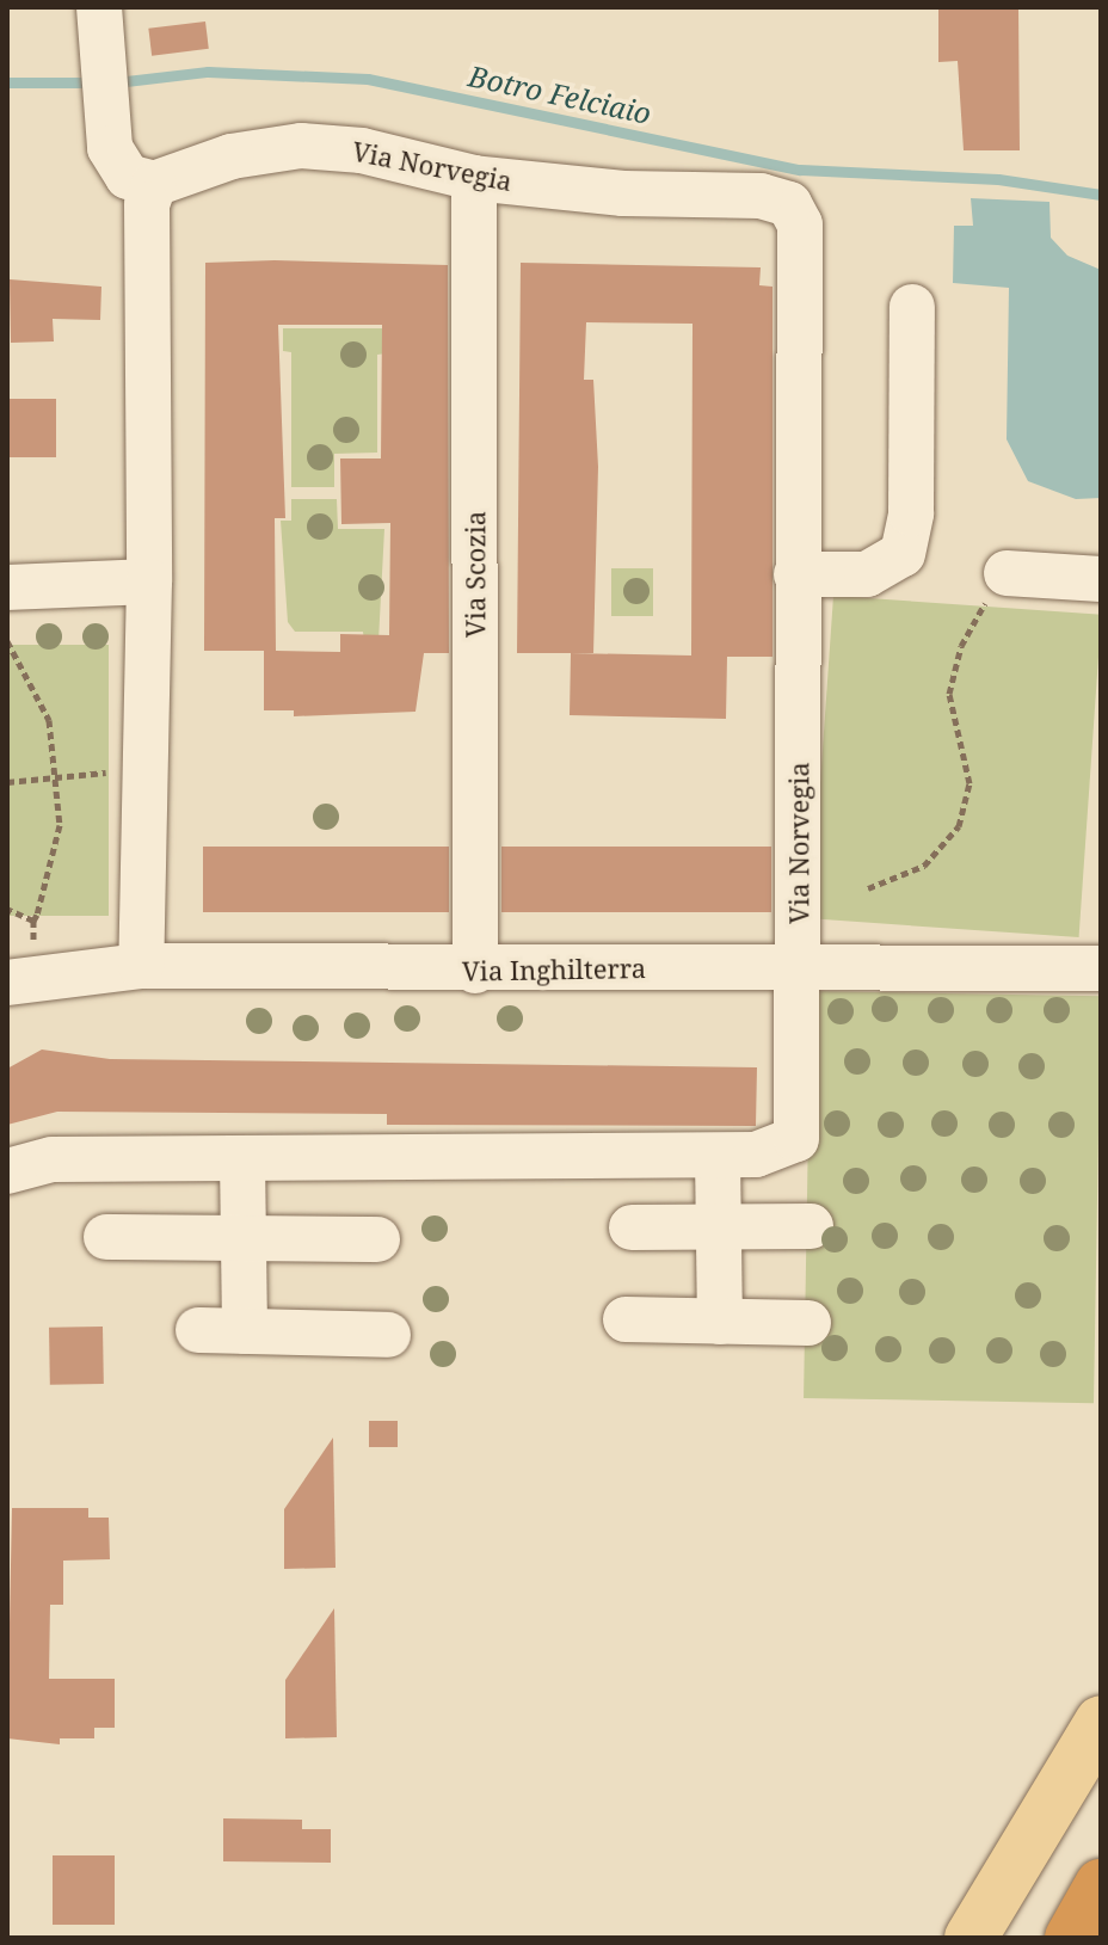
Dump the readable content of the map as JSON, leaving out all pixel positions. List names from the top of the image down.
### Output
{
  "streets": {
    "street": ["Via Norvegia", "Via Scozia", "Via Inghilterra"]
  },
  "crossings": [
    ["Via Norvegia", "Via Scozia"],
    ["Via Norvegia", "Via Inghilterra"],
    ["Via Scozia", "Via Inghilterra"]
  ],
  "water": ["Botro Felciaio"]
}
